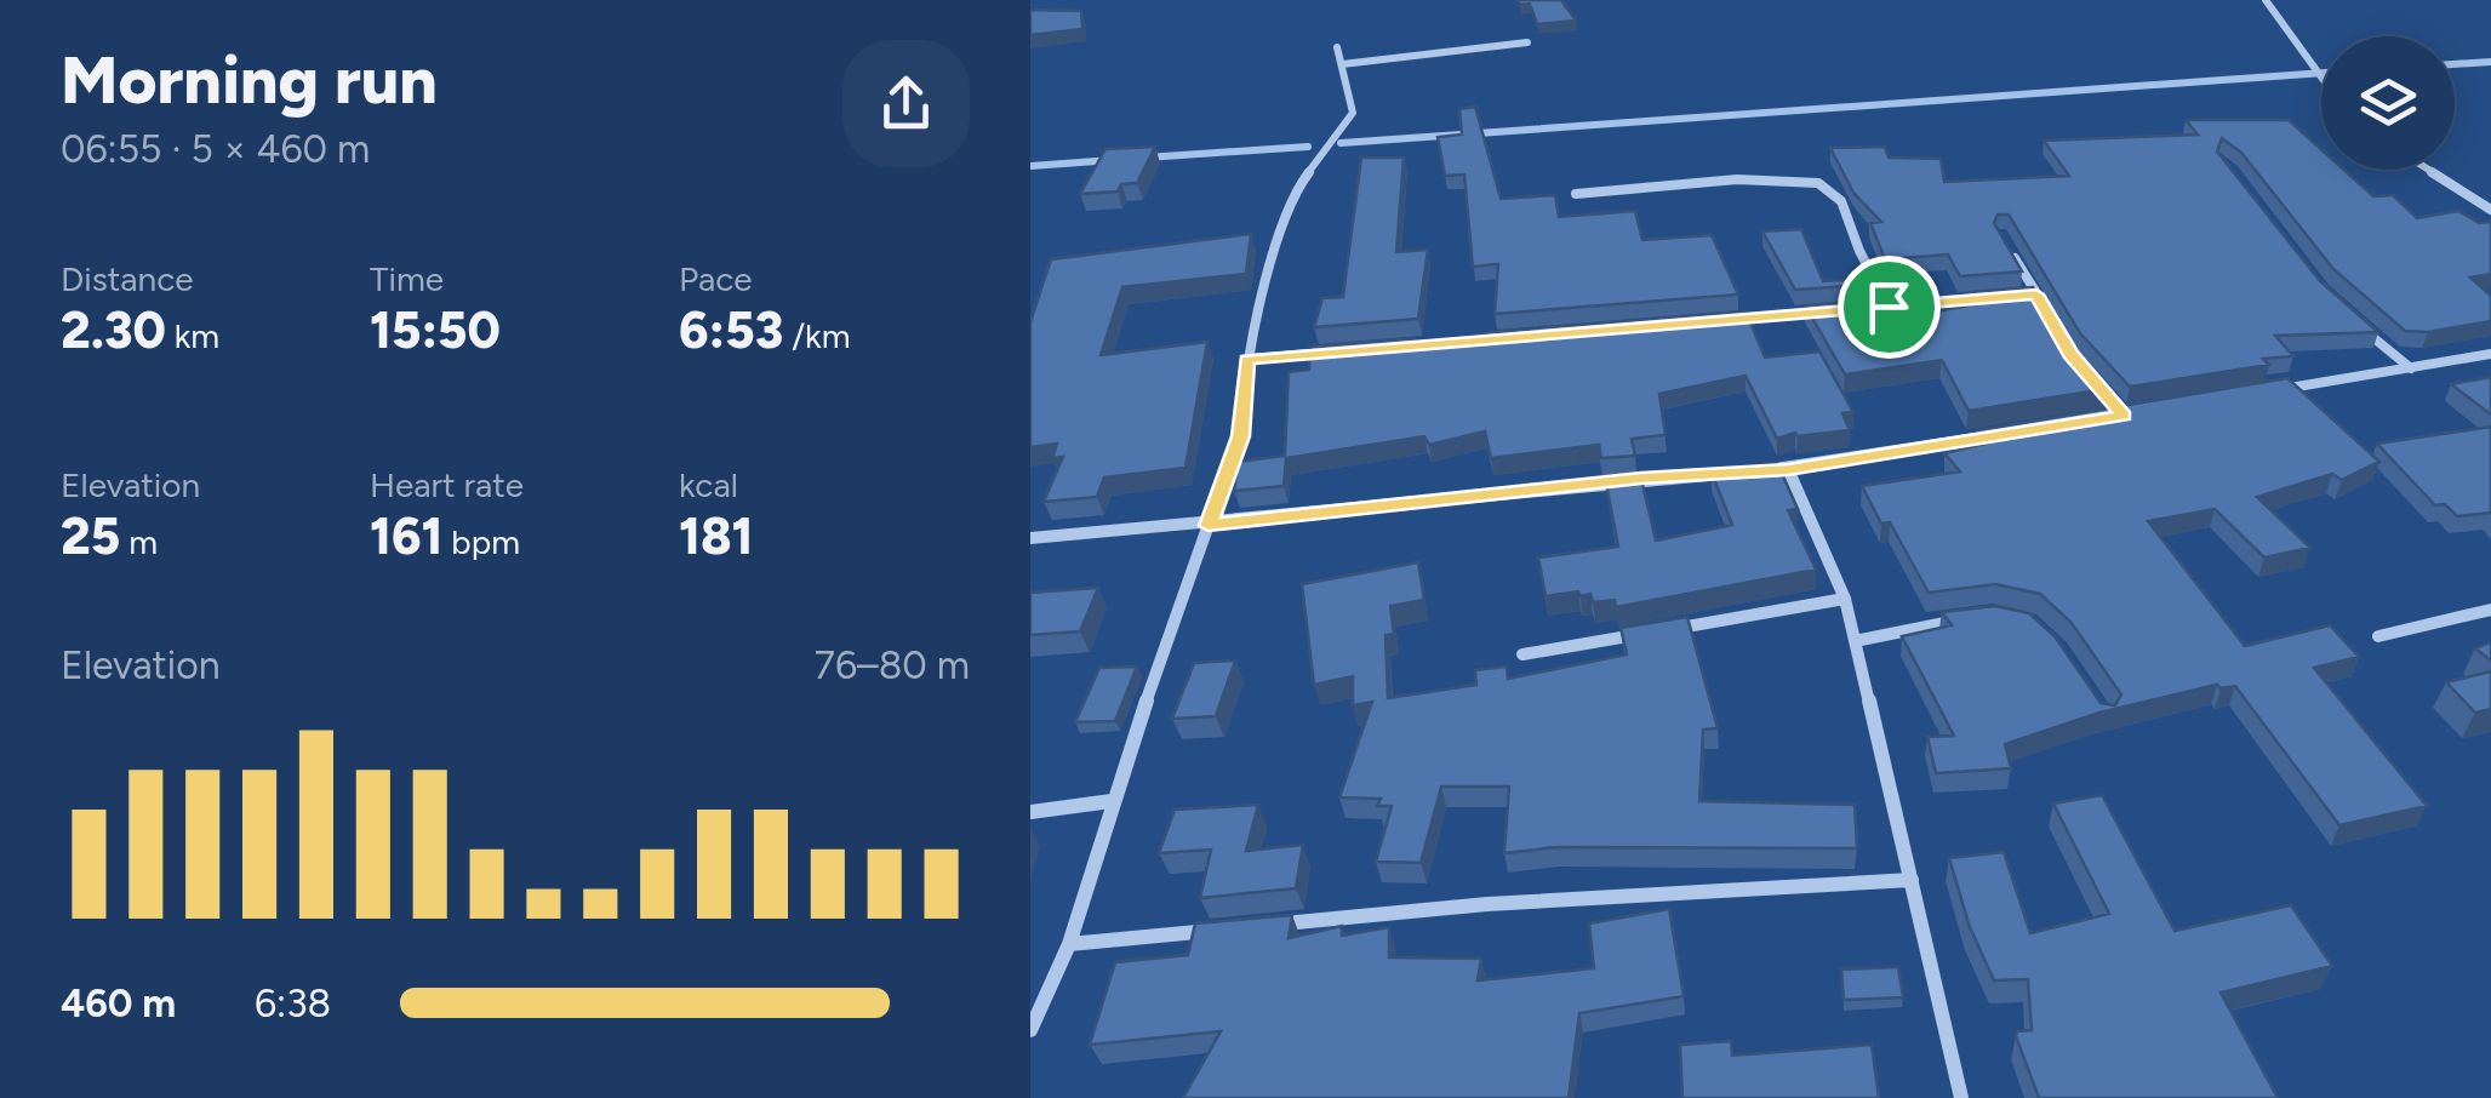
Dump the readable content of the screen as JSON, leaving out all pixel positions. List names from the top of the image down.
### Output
{
  "page": {
    "heading": ["Morning run", "06:55 · 5 × 460 m"],
    "stats": [
      ["Distance", "2.30 km"],
      ["Time", "15:50"],
      ["Pace", "6:53 /km"],
      ["Elevation", "25 m"],
      ["Heart rate", "161 bpm"],
      ["kcal", "181"]
    ],
    "chart": ["Elevation", "76–80 m"],
    "list": [
      {
        "name": "460 m",
        "note": "6:38"
      }
    ]
  }
}
